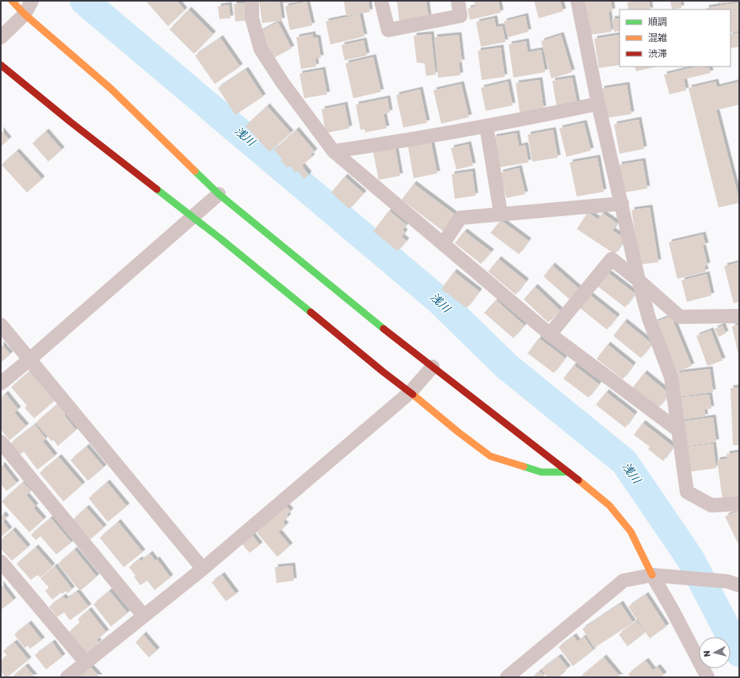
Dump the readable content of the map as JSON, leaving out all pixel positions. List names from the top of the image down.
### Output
{
  "water": ["浅川"],
  "legend": ["順調", "混雑", "渋滞"],
  "north": "left"
}
